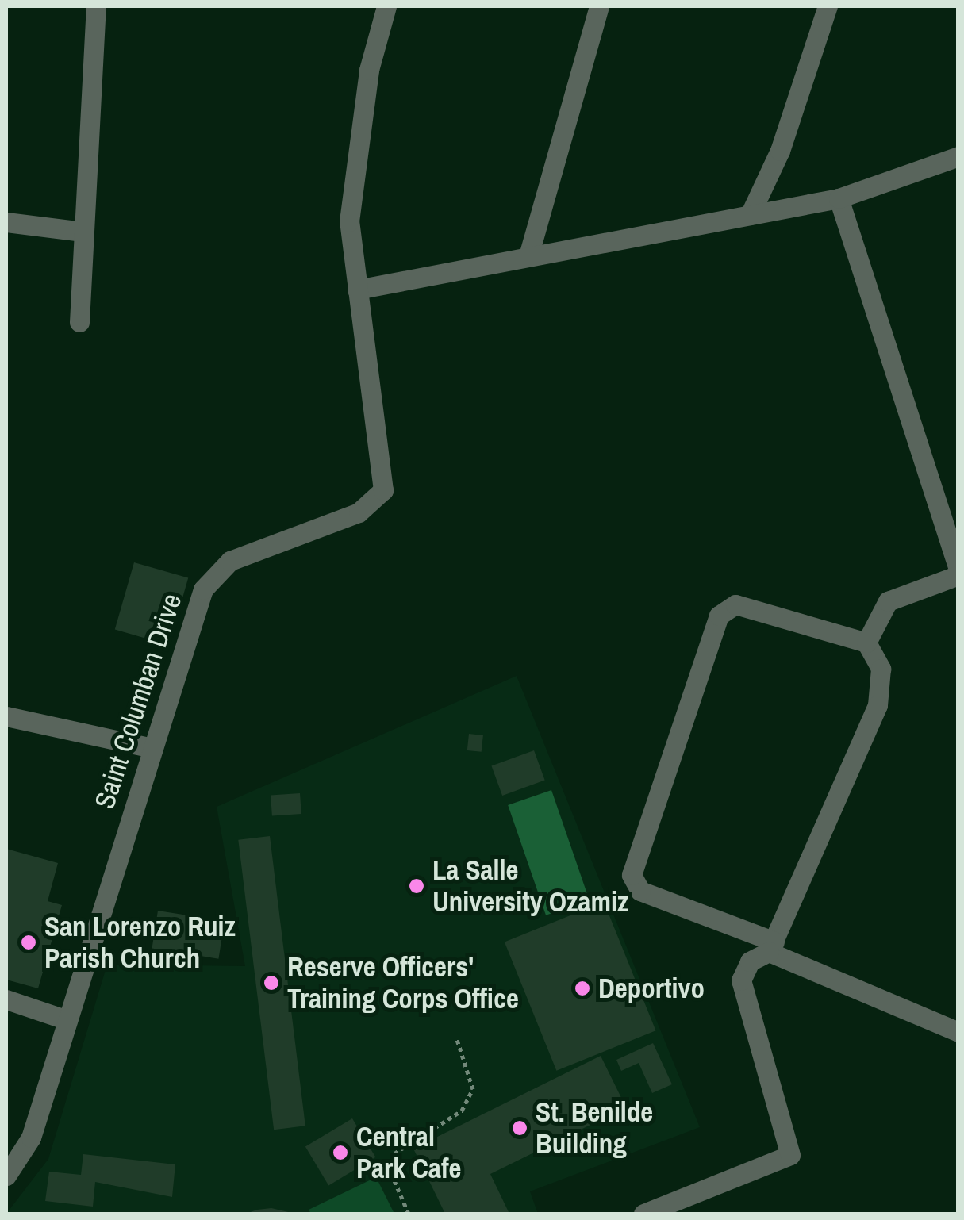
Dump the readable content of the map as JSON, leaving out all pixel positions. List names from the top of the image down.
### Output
{
  "streets": {
    "street": ["Saint Columban Drive"]
  },
  "places": [
    "La Salle University Ozamiz",
    "San Lorenzo Ruiz Parish Church",
    "Reserve Officers' Training Corps Office",
    "Deportivo",
    "St. Benilde Building",
    "Central Park Cafe"
  ]
}
